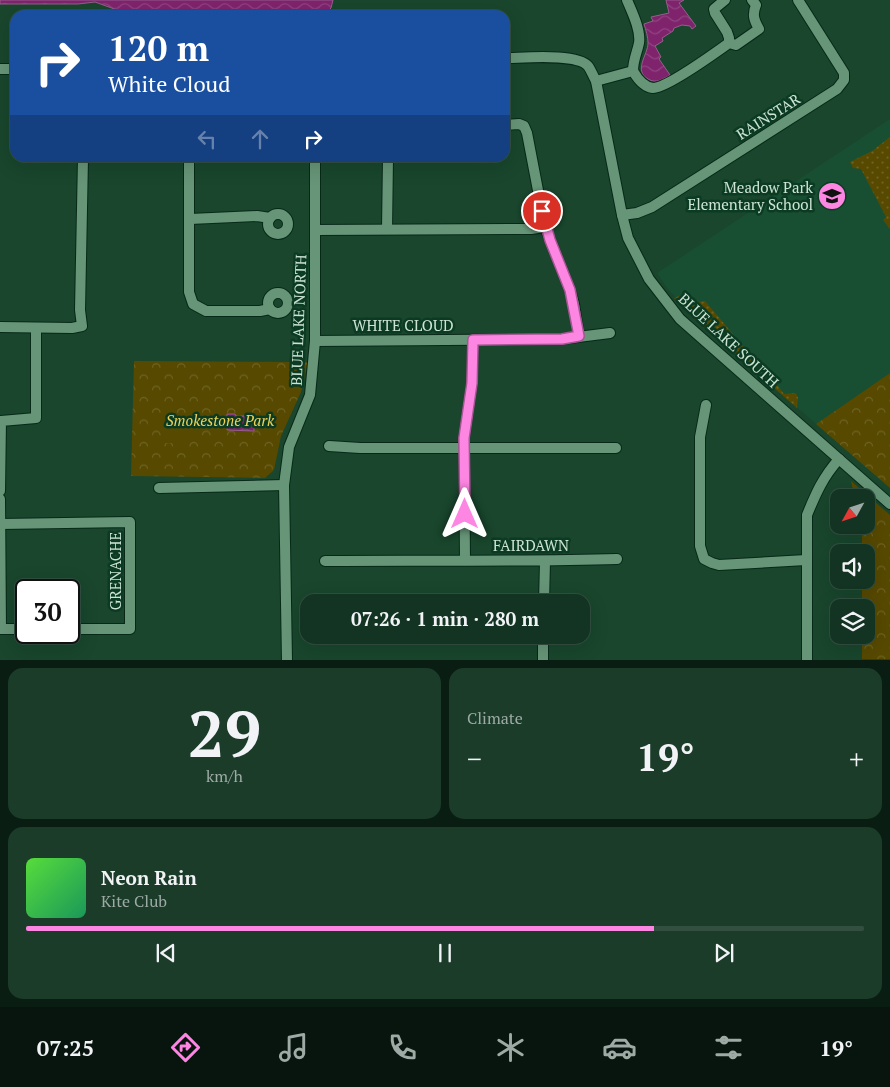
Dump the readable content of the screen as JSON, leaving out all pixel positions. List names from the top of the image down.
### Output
{
  "streets": {
    "street": [
      "RAINSTAR",
      "BLUE LAKE NORTH",
      "WHITE CLOUD",
      "BLUE LAKE SOUTH",
      "FAIRDAWN",
      "GRENACHE"
    ]
  },
  "crossings": [
    ["RAINSTAR", "BLUE LAKE SOUTH"],
    ["BLUE LAKE NORTH", "WHITE CLOUD"]
  ],
  "parks": ["Smokestone Park"],
  "places": {
    "school or university": ["Meadow Park Elementary School"]
  },
  "north": "bottom left",
  "page": {
    "turn": ["120 m", "White Cloud"],
    "limit": "30",
    "trip": "07:26 · 1 min · 280 m",
    "tile": [
      ["29", "km/h"],
      "Climate"
    ],
    "heat": ["−", "19°", "+"],
    "song": ["Neon Rain", "Kite Club"],
    "tabs": ["07:25", "19°"]
  }
}
